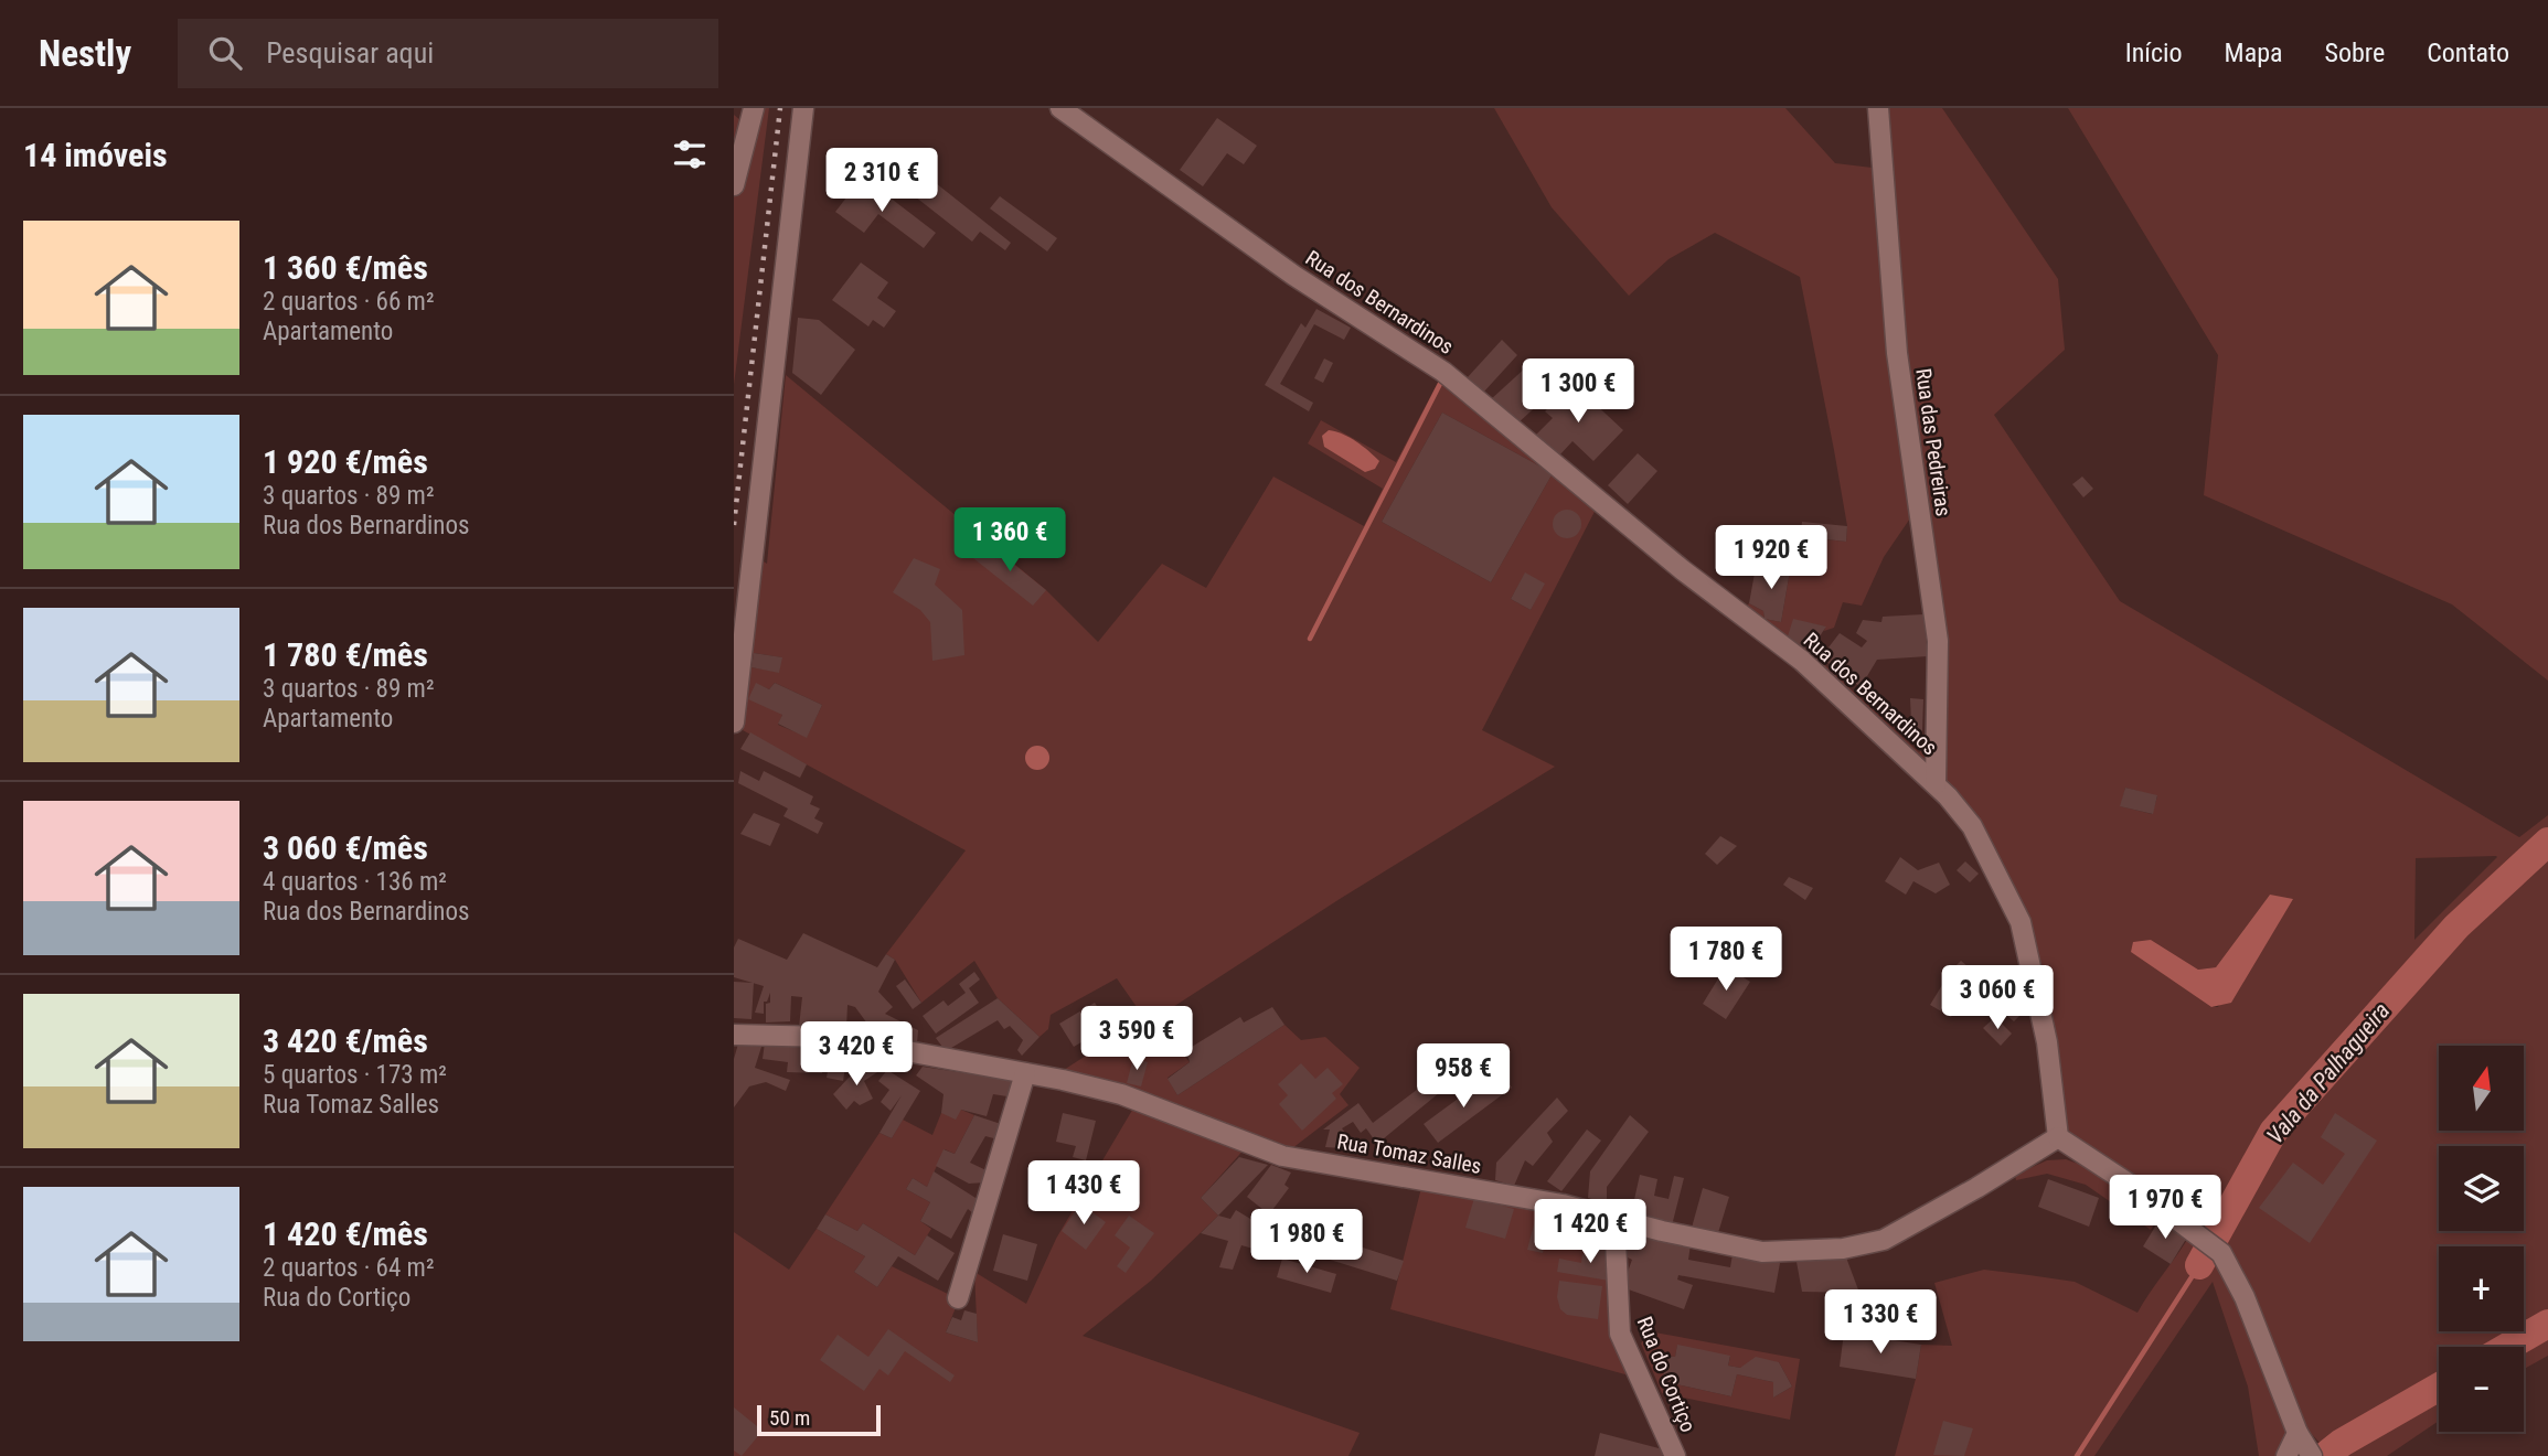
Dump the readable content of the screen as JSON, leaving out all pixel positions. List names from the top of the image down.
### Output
{
  "streets": {
    "street": [
      "Rua dos Bernardinos",
      "Rua das Pedreiras",
      "Rua Tomaz Salles",
      "Rua do Cortiço"
    ]
  },
  "crossings": [
    ["Rua dos Bernardinos", "Rua das Pedreiras"],
    ["Rua dos Bernardinos", "Rua Tomaz Salles"],
    ["Rua Tomaz Salles", "Rua do Cortiço"]
  ],
  "water": ["Vala da Palhagueira"],
  "scale_bar": "50 m",
  "north": "top",
  "page": {
    "header": "Nestly",
    "search": "Pesquisar aqui",
    "nav": [
      "Início",
      "Mapa",
      "Sobre",
      "Contato"
    ],
    "heading": "14 imóveis",
    "price": [
      "2 310 €",
      "1 300 €",
      "1 360 €",
      "1 920 €",
      "1 780 €",
      "3 060 €",
      "3 590 €",
      "3 420 €",
      "958 €",
      "1 430 €",
      "1 970 €",
      "1 420 €",
      "1 980 €",
      "1 330 €"
    ],
    "list": [
      {
        "name": "1 360 €/mês",
        "note": "2 quartos · 66 m² · Apartamento"
      },
      {
        "name": "1 920 €/mês",
        "note": "3 quartos · 89 m² · Rua dos Bernardinos"
      },
      {
        "name": "1 780 €/mês",
        "note": "3 quartos · 89 m² · Apartamento"
      },
      {
        "name": "3 060 €/mês",
        "note": "4 quartos · 136 m² · Rua dos Bernardinos"
      },
      {
        "name": "3 420 €/mês",
        "note": "5 quartos · 173 m² · Rua Tomaz Salles"
      },
      {
        "name": "1 420 €/mês",
        "note": "2 quartos · 64 m² · Rua do Cortiço"
      }
    ],
    "map_buttons": ["+", "−"],
    "scale": "50 m"
  }
}
